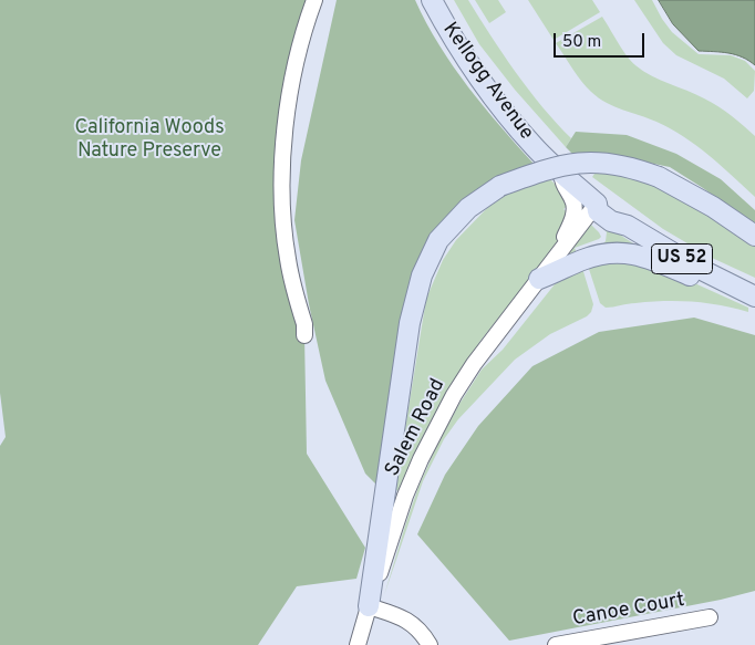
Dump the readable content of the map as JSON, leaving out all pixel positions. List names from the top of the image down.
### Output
{
  "streets": {
    "main road": ["Kellogg Avenue", "US 52"],
    "street": ["Salem Road", "Canoe Court"]
  },
  "crossings": [
    ["Kellogg Avenue", "Salem Road"]
  ],
  "parks": ["California Woods Nature Preserve"],
  "scale_bar": "50 m"
}
